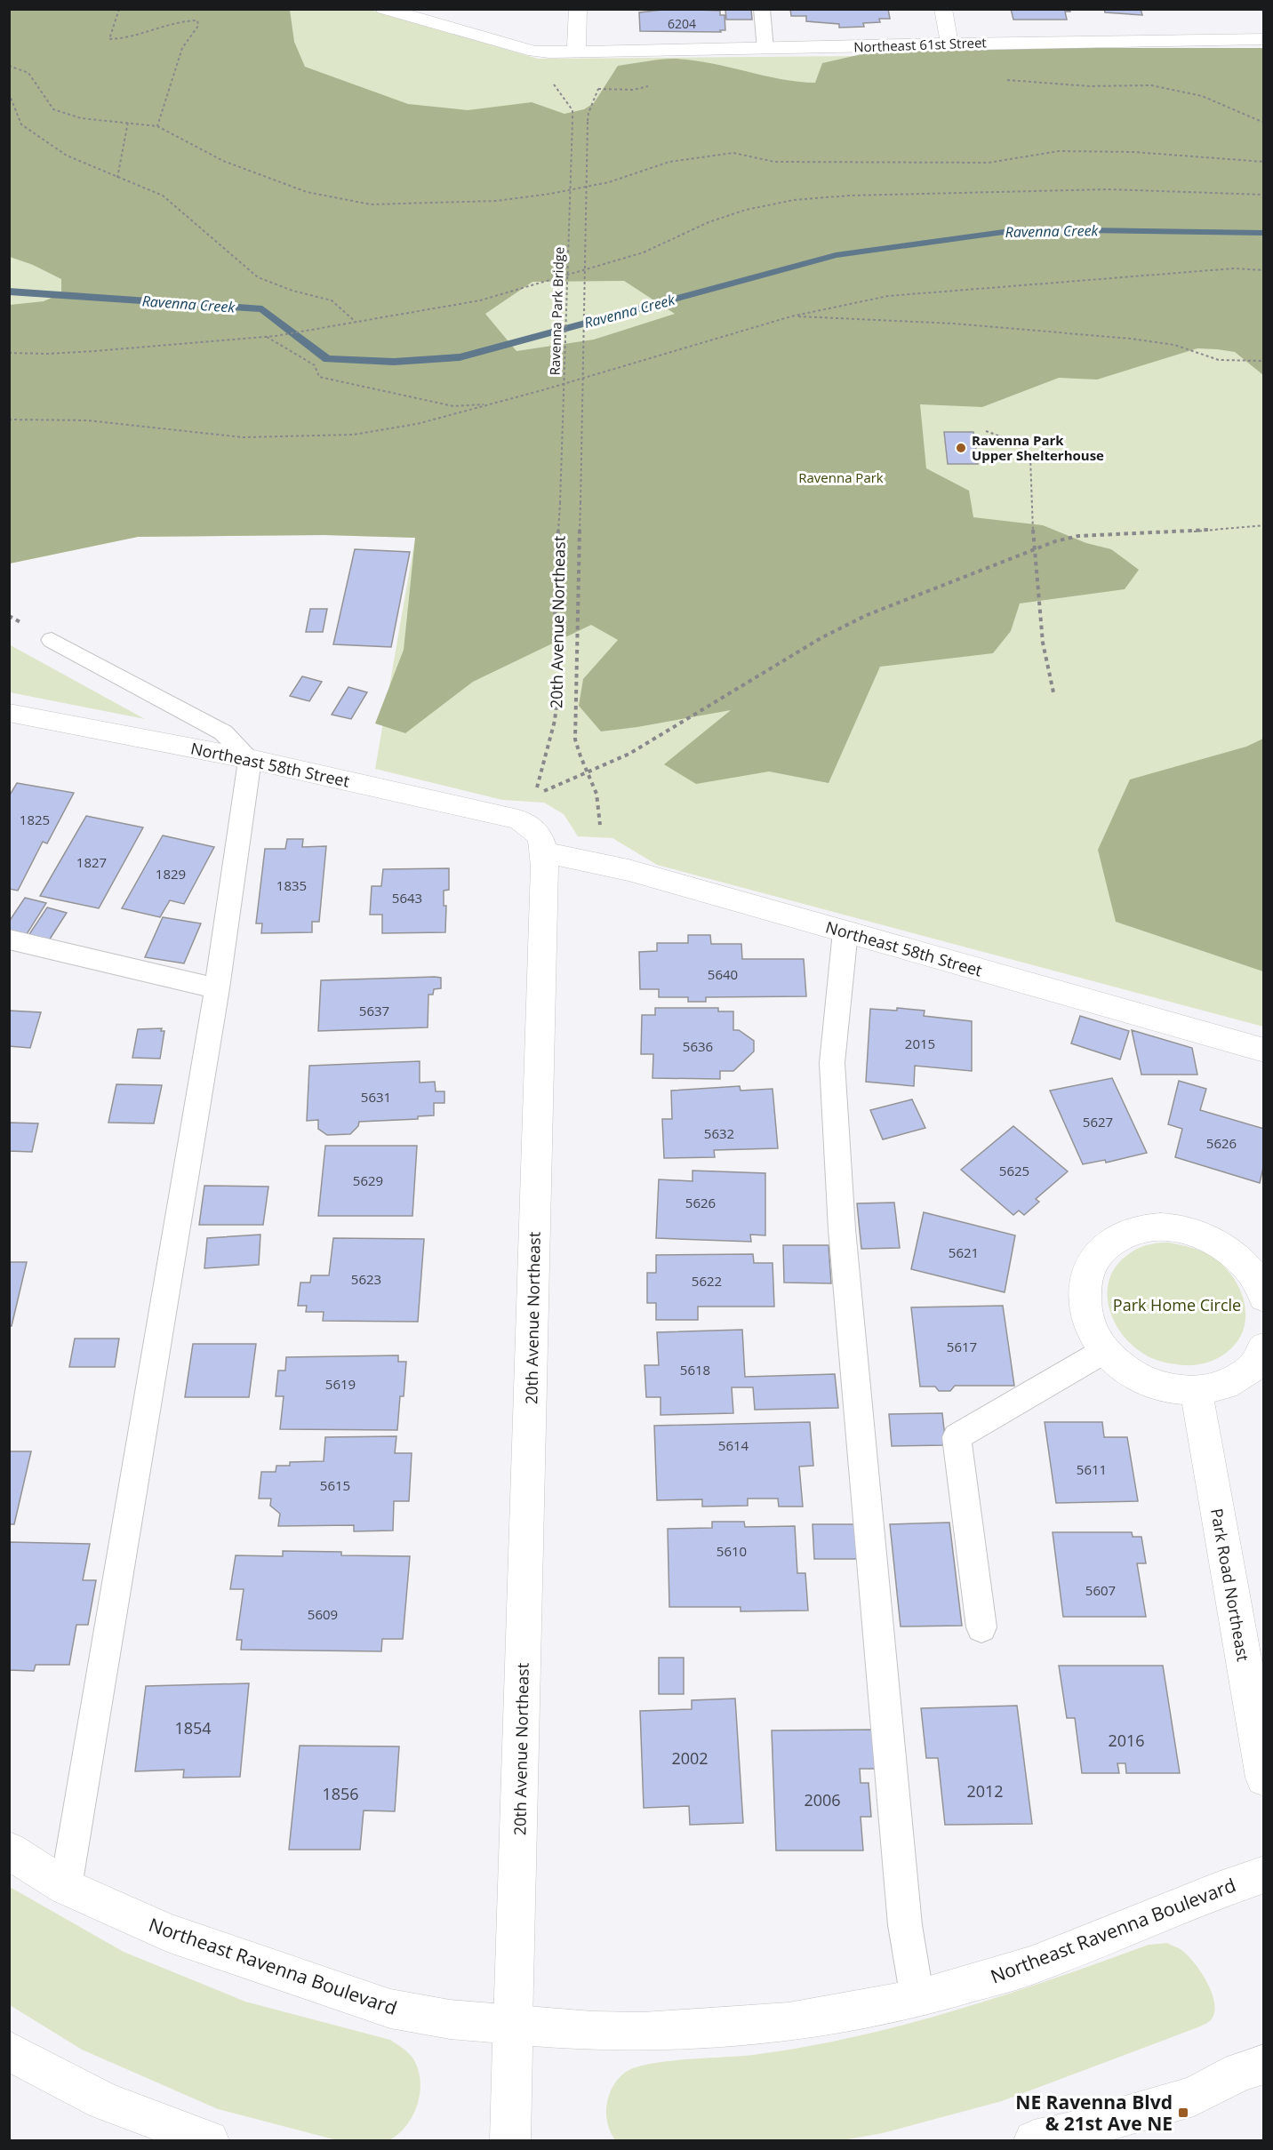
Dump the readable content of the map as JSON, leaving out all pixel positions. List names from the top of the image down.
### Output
{
  "streets": {
    "street": [
      "Northeast 61st Street",
      "20th Avenue Northeast",
      "Northeast 58th Street",
      "Park Road Northeast",
      "Northeast Ravenna Boulevard"
    ],
    "path": ["Ravenna Park Bridge"]
  },
  "crossings": [
    ["Ravenna Park Bridge", "20th Avenue Northeast"],
    ["20th Avenue Northeast", "Northeast 58th Street"],
    ["20th Avenue Northeast", "Northeast Ravenna Boulevard"]
  ],
  "water": ["Ravenna Creek"],
  "parks": ["Ravenna Park", "Park Home Circle"],
  "places": {
    "other": ["Ravenna Park Upper Shelterhouse"],
    "transit": ["NE Ravenna Blvd & 21st Ave NE"]
  },
  "house_numbers": [
    "6204",
    "1825",
    "1827",
    "1829",
    "1835",
    "5643",
    "5640",
    "5637",
    "2015",
    "5636",
    "5631",
    "5627",
    "5632",
    "5626",
    "5625",
    "5629",
    "5626",
    "5621",
    "5623",
    "5622",
    "5617",
    "5618",
    "5619",
    "5614",
    "5611",
    "5615",
    "5610",
    "5607",
    "5609",
    "1854",
    "2016",
    "2002",
    "2012",
    "1856",
    "2006"
  ]
}
